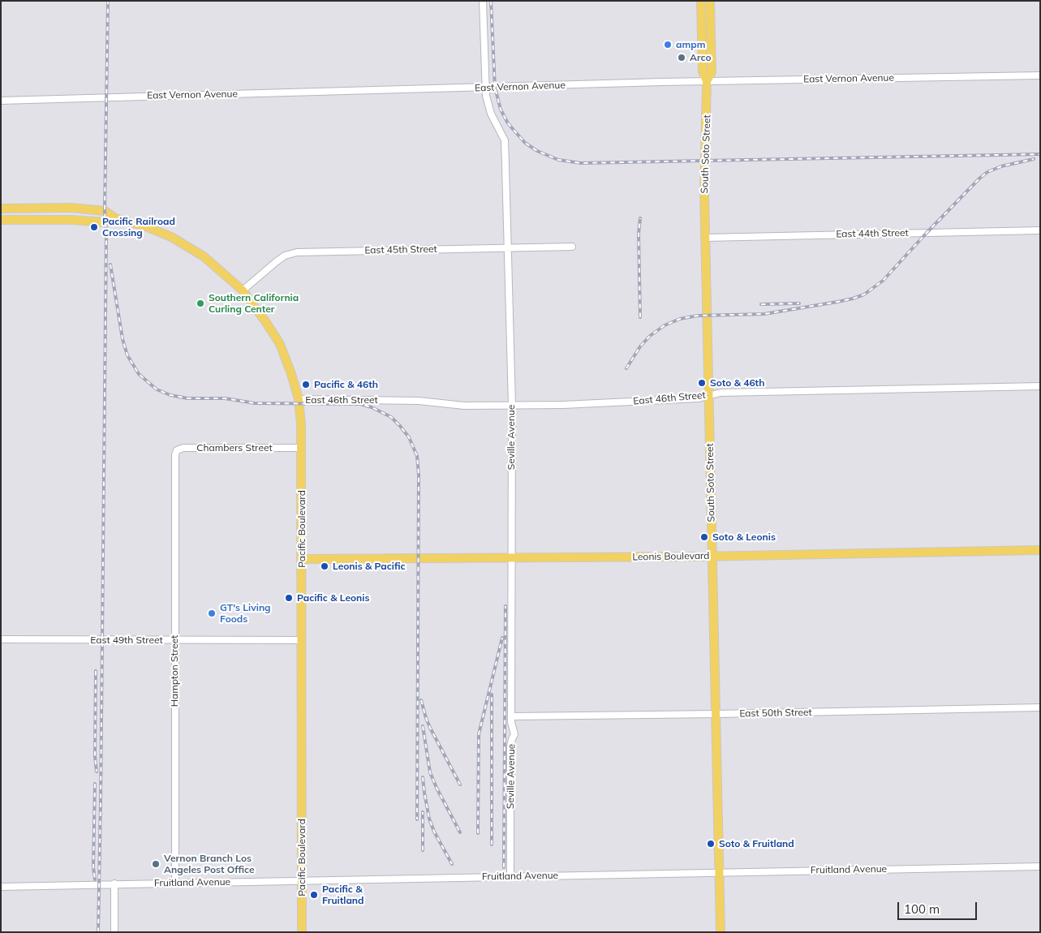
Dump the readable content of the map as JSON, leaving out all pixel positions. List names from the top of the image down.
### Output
{
  "streets": {
    "main road": ["South Soto Street", "Pacific Boulevard", "Leonis Boulevard"],
    "street": [
      "East Vernon Avenue",
      "East 44th Street",
      "East 45th Street",
      "East 46th Street",
      "Seville Avenue",
      "Chambers Street",
      "East 49th Street",
      "Hampton Street",
      "East 50th Street",
      "Fruitland Avenue"
    ]
  },
  "crossings": [
    ["East Vernon Avenue", "South Soto Street"],
    ["East Vernon Avenue", "Seville Avenue"],
    ["South Soto Street", "East 44th Street"],
    ["South Soto Street", "East 46th Street"],
    ["South Soto Street", "Leonis Boulevard"],
    ["South Soto Street", "East 50th Street"],
    ["South Soto Street", "Fruitland Avenue"],
    ["East 45th Street", "Seville Avenue"],
    ["East 45th Street", "Pacific Boulevard"],
    ["East 46th Street", "Seville Avenue"],
    ["East 46th Street", "Pacific Boulevard"],
    ["Seville Avenue", "Leonis Boulevard"],
    ["Seville Avenue", "East 50th Street"],
    ["Seville Avenue", "Fruitland Avenue"],
    ["Chambers Street", "Pacific Boulevard"],
    ["Chambers Street", "Hampton Street"],
    ["Pacific Boulevard", "Leonis Boulevard"],
    ["Pacific Boulevard", "East 49th Street"],
    ["Pacific Boulevard", "Fruitland Avenue"],
    ["East 49th Street", "Hampton Street"],
    ["Hampton Street", "Fruitland Avenue"]
  ],
  "places": [
    "ampm",
    "Arco",
    "Pacific Railroad Crossing",
    "Southern California Curling Center",
    "Soto & 46th",
    "Pacific & 46th",
    "Soto & Leonis",
    "Leonis & Pacific",
    "Pacific & Leonis",
    "GT's Living Foods",
    "Soto & Fruitland",
    "Vernon Branch Los Angeles Post Office",
    "Pacific & Fruitland"
  ],
  "scale_bar": "100 m"
}
